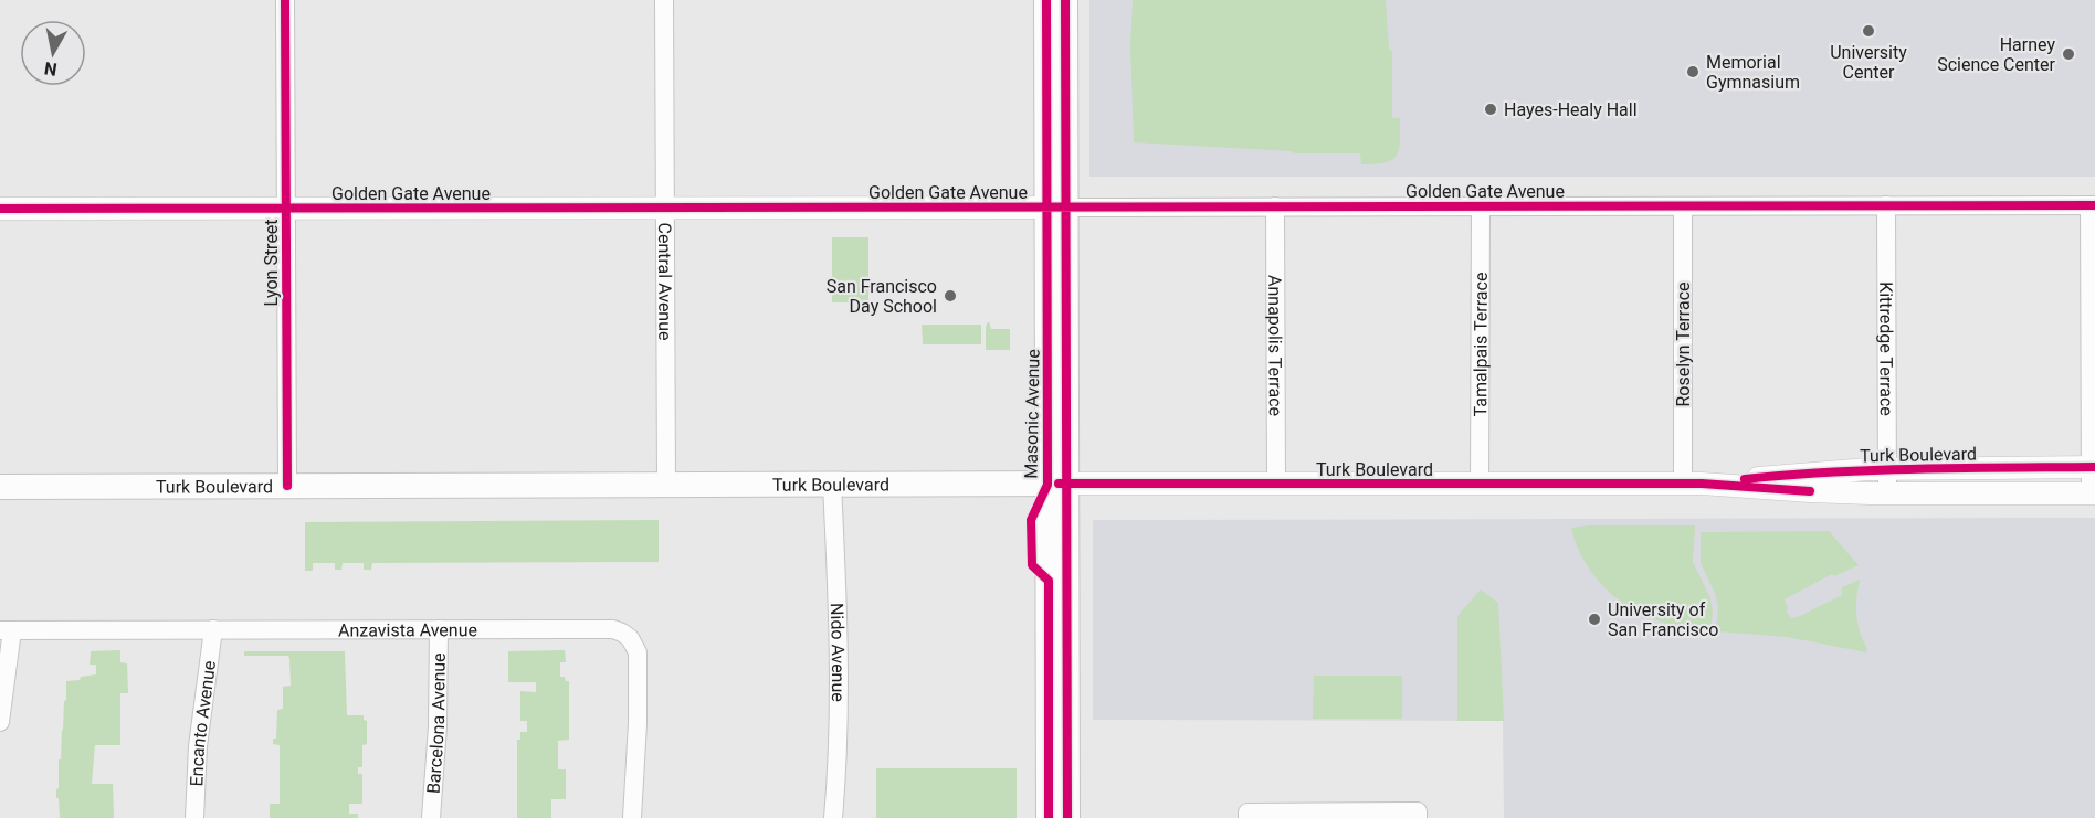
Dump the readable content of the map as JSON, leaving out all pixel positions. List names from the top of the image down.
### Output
{
  "streets": {
    "main road": ["Masonic Avenue", "Turk Boulevard"],
    "street": [
      "Golden Gate Avenue",
      "Lyon Street",
      "Central Avenue",
      "Tamalpais Terrace",
      "Roselyn Terrace",
      "Annapolis Terrace",
      "Kittredge Terrace",
      "Anzavista Avenue",
      "Nido Avenue",
      "Barcelona Avenue",
      "Encanto Avenue"
    ]
  },
  "crossings": [
    ["Golden Gate Avenue", "Lyon Street"],
    ["Golden Gate Avenue", "Central Avenue"],
    ["Golden Gate Avenue", "Tamalpais Terrace"],
    ["Golden Gate Avenue", "Roselyn Terrace"],
    ["Golden Gate Avenue", "Annapolis Terrace"],
    ["Golden Gate Avenue", "Kittredge Terrace"],
    ["Golden Gate Avenue", "Masonic Avenue"],
    ["Lyon Street", "Turk Boulevard"],
    ["Central Avenue", "Turk Boulevard"],
    ["Tamalpais Terrace", "Turk Boulevard"],
    ["Roselyn Terrace", "Turk Boulevard"],
    ["Annapolis Terrace", "Turk Boulevard"],
    ["Kittredge Terrace", "Turk Boulevard"],
    ["Masonic Avenue", "Turk Boulevard"],
    ["Turk Boulevard", "Nido Avenue"],
    ["Anzavista Avenue", "Barcelona Avenue"],
    ["Anzavista Avenue", "Encanto Avenue"]
  ],
  "places": [
    "University Center",
    "Harney Science Center",
    "Memorial Gymnasium",
    "Hayes-Healy Hall",
    "San Francisco Day School",
    "University of San Francisco"
  ],
  "north": "bottom"
}
